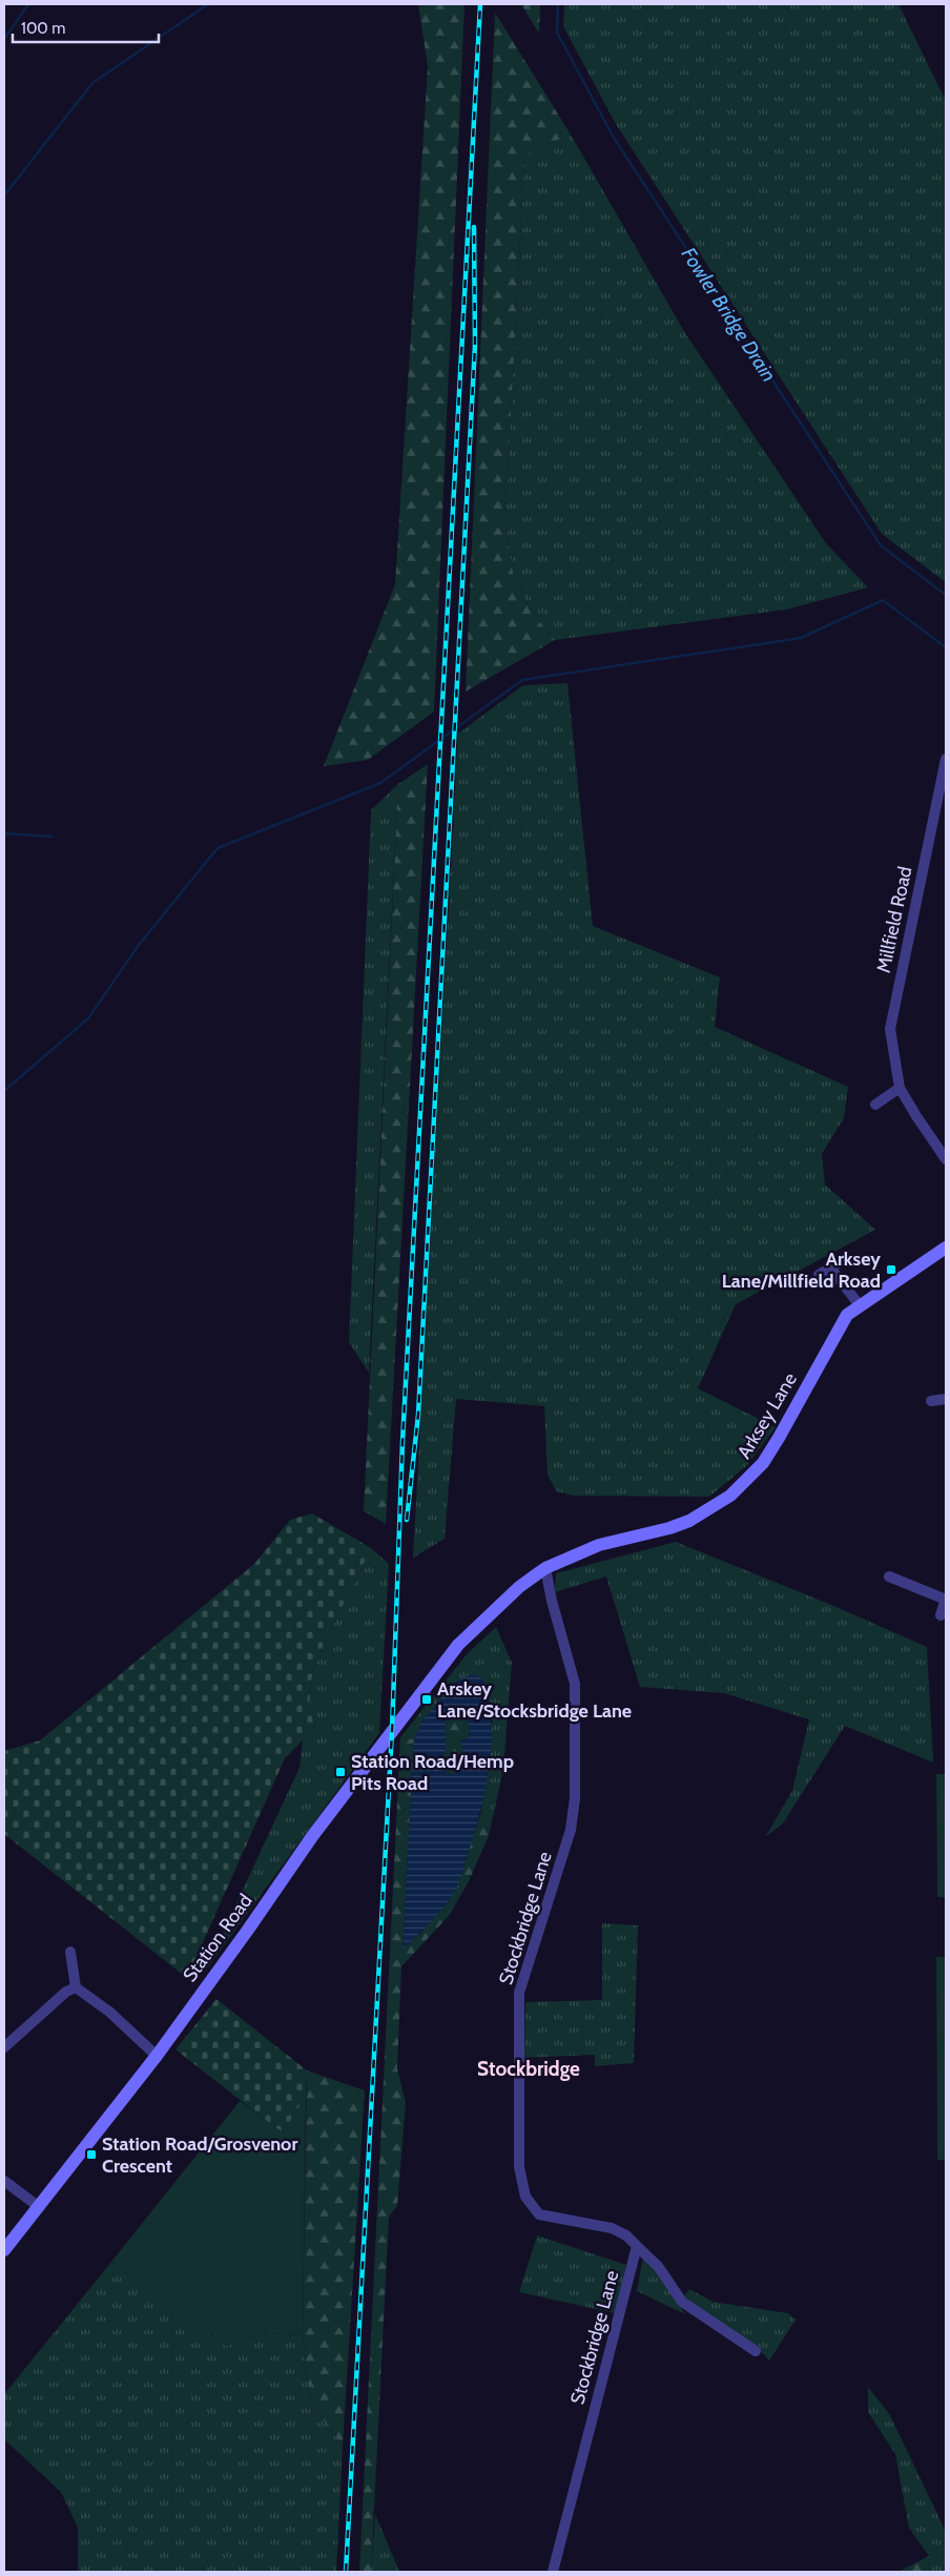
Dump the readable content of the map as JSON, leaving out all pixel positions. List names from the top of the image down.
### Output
{
  "streets": {
    "street": [
      "Millfield Road",
      "Arksey Lane",
      "Stockbridge Lane",
      "Station Road"
    ]
  },
  "crossings": [
    ["Arksey Lane", "Stockbridge Lane"],
    ["Arksey Lane", "Station Road"]
  ],
  "districts": ["Stockbridge"],
  "water": ["Fowler Bridge Drain"],
  "places": {
    "transit": [
      "Arksey Lane/Millfield Road",
      "Arskey Lane/Stocksbridge Lane",
      "Station Road/Hemp Pits Road",
      "Station Road/Grosvenor Crescent"
    ]
  },
  "scale_bar": "100 m"
}
